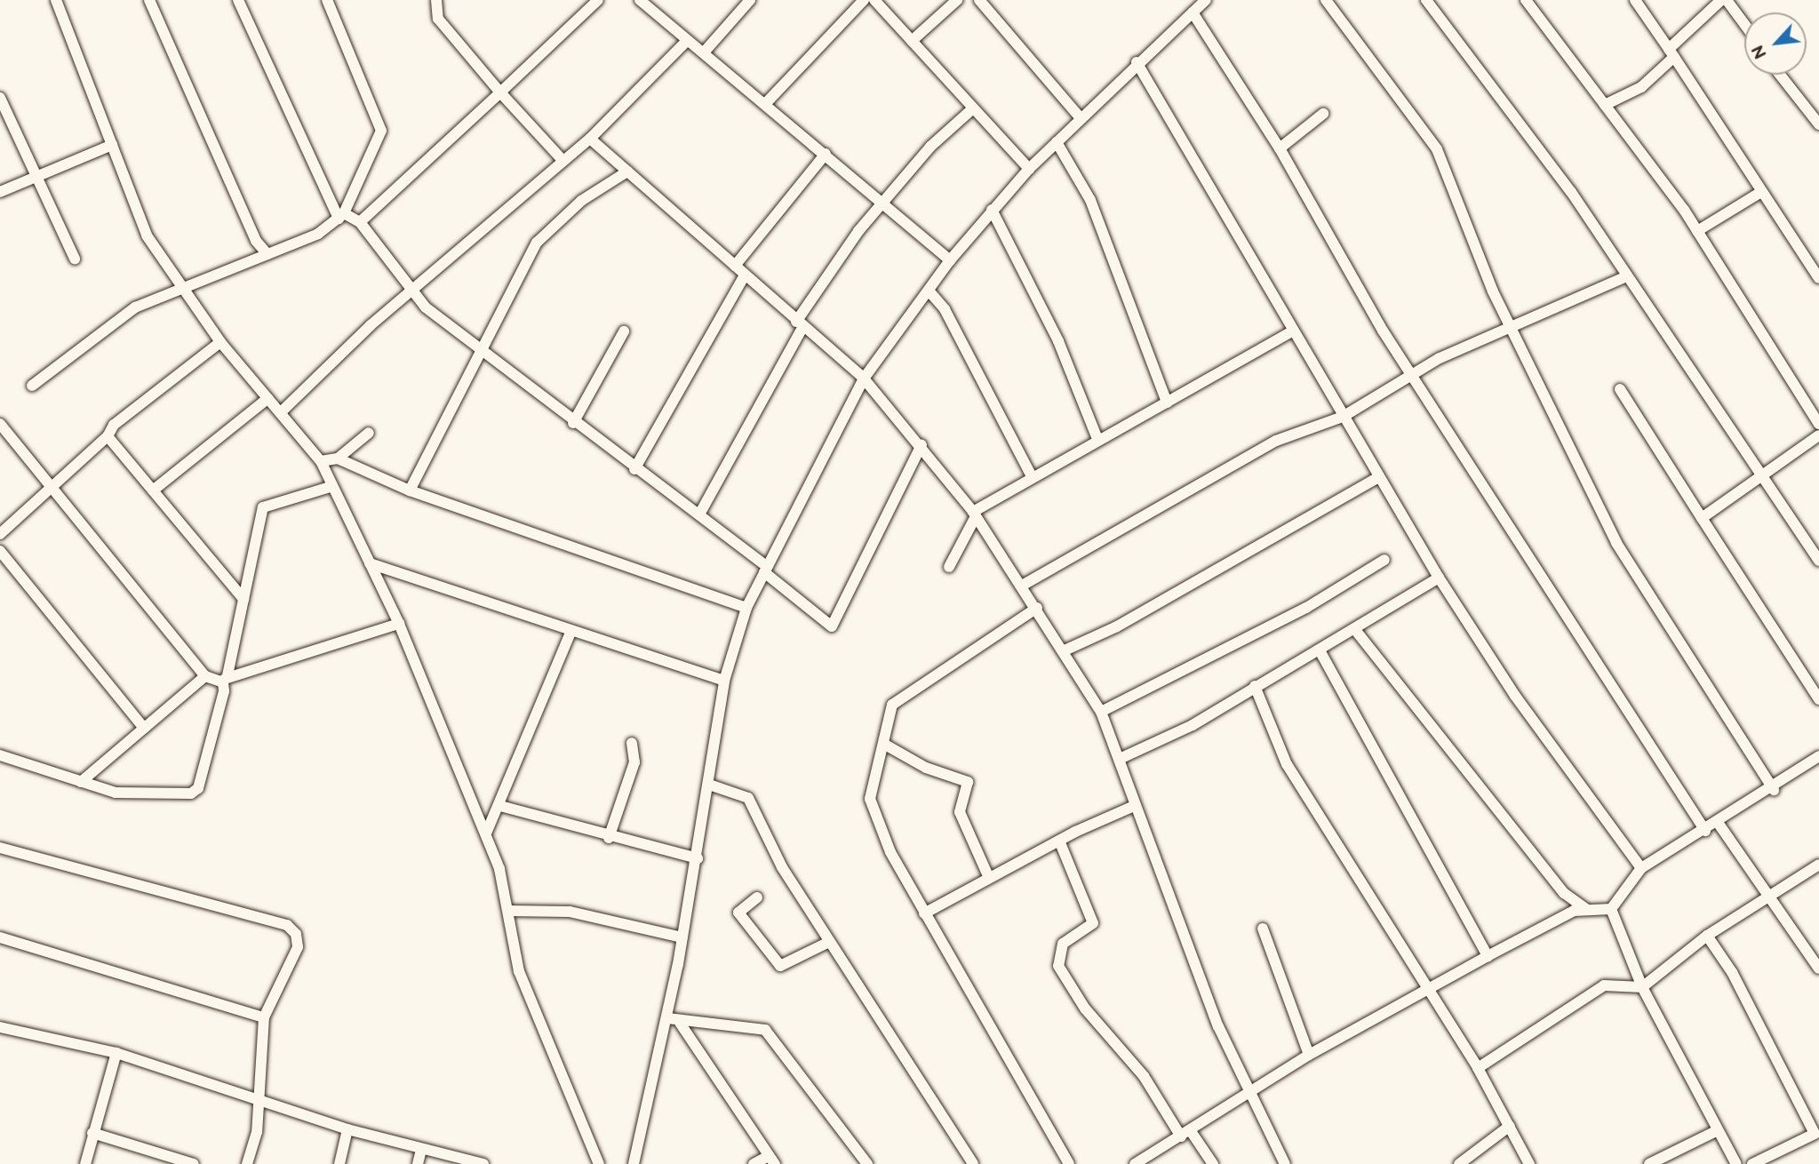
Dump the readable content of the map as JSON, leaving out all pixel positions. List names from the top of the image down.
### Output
{
  "north": "bottom left"
}
